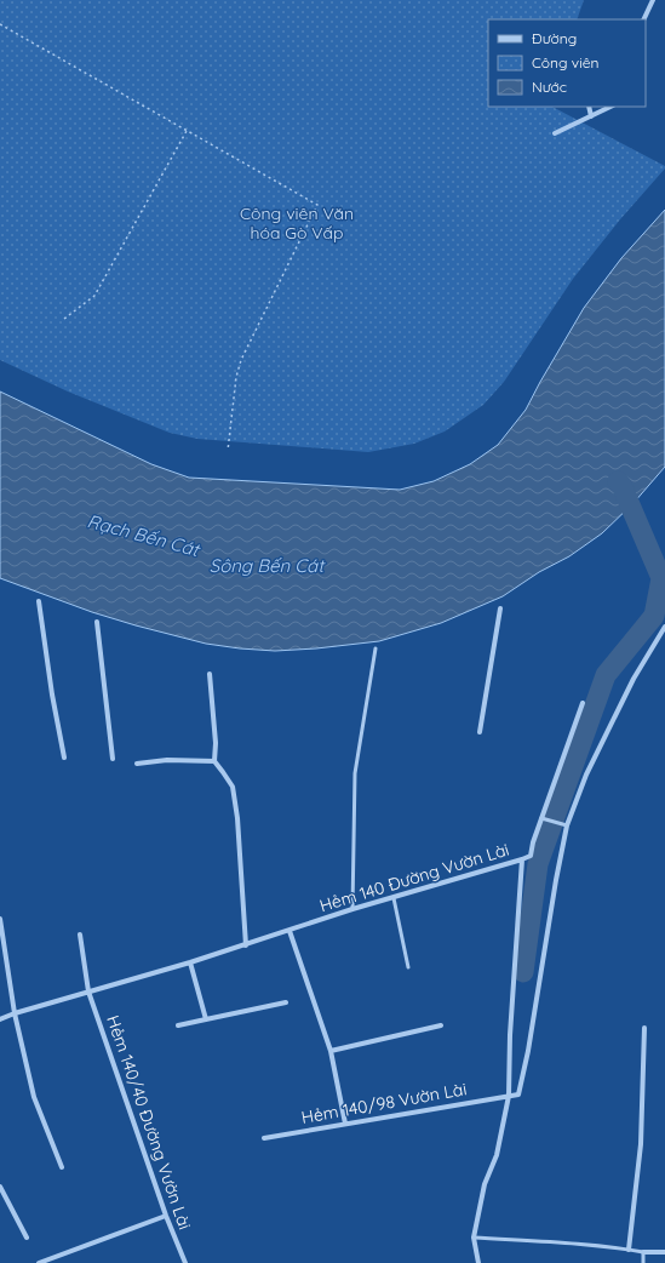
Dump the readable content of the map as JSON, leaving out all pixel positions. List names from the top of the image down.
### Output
{
  "streets": {
    "street": ["Hẻm 140 Đường Vườn Lài", "Hẻm 140/98 Vườn Lài", "Hẻm 140/40 Đường Vườn Lài"]
  },
  "crossings": [
    ["Hẻm 140 Đường Vườn Lài", "Hẻm 140/98 Vườn Lài"],
    ["Hẻm 140 Đường Vườn Lài", "Hẻm 140/40 Đường Vườn Lài"]
  ],
  "water": ["Rạch Bến Cát", "Sông Bến Cát"],
  "parks": ["Công viên Văn hóa Gò Vấp"],
  "legend": ["Đường", "Công viên", "Nước"]
}
